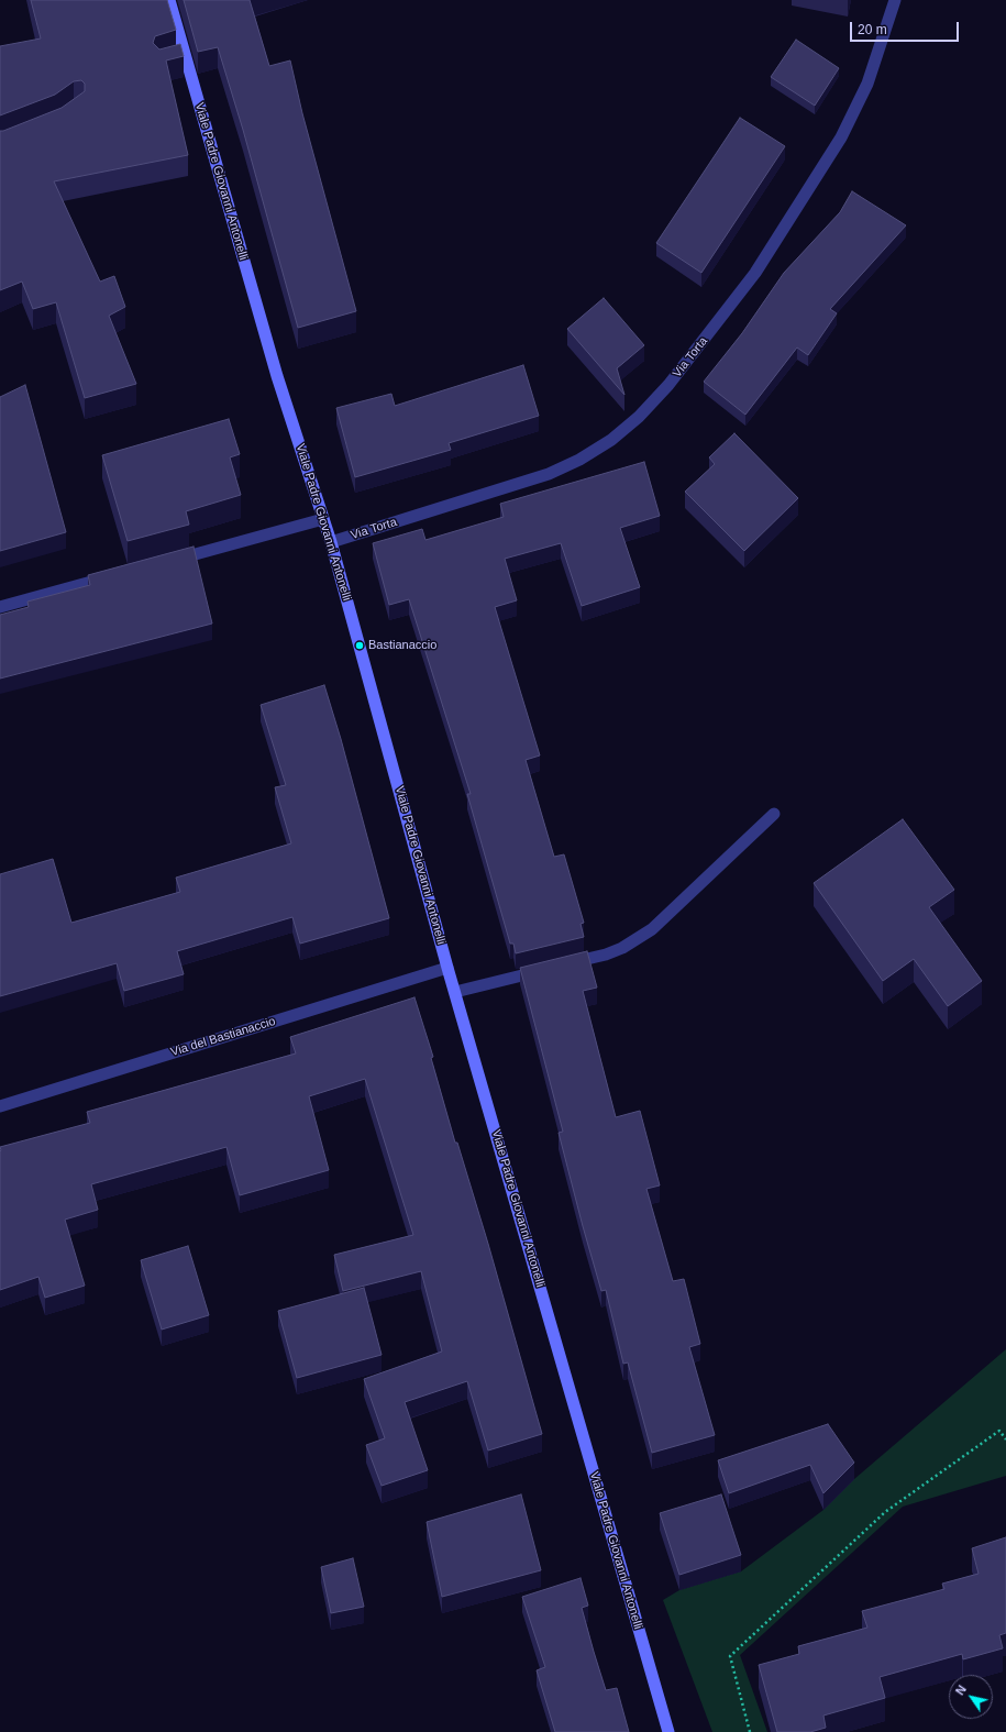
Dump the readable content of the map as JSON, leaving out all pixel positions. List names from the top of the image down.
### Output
{
  "streets": {
    "main road": ["Viale Padre Giovanni Antonelli"],
    "street": ["Via Torta", "Via del Bastianaccio"]
  },
  "crossings": [
    ["Viale Padre Giovanni Antonelli", "Via Torta"],
    ["Viale Padre Giovanni Antonelli", "Via del Bastianaccio"]
  ],
  "places": ["Bastianaccio"],
  "scale_bar": "20 m",
  "north": "top left"
}
